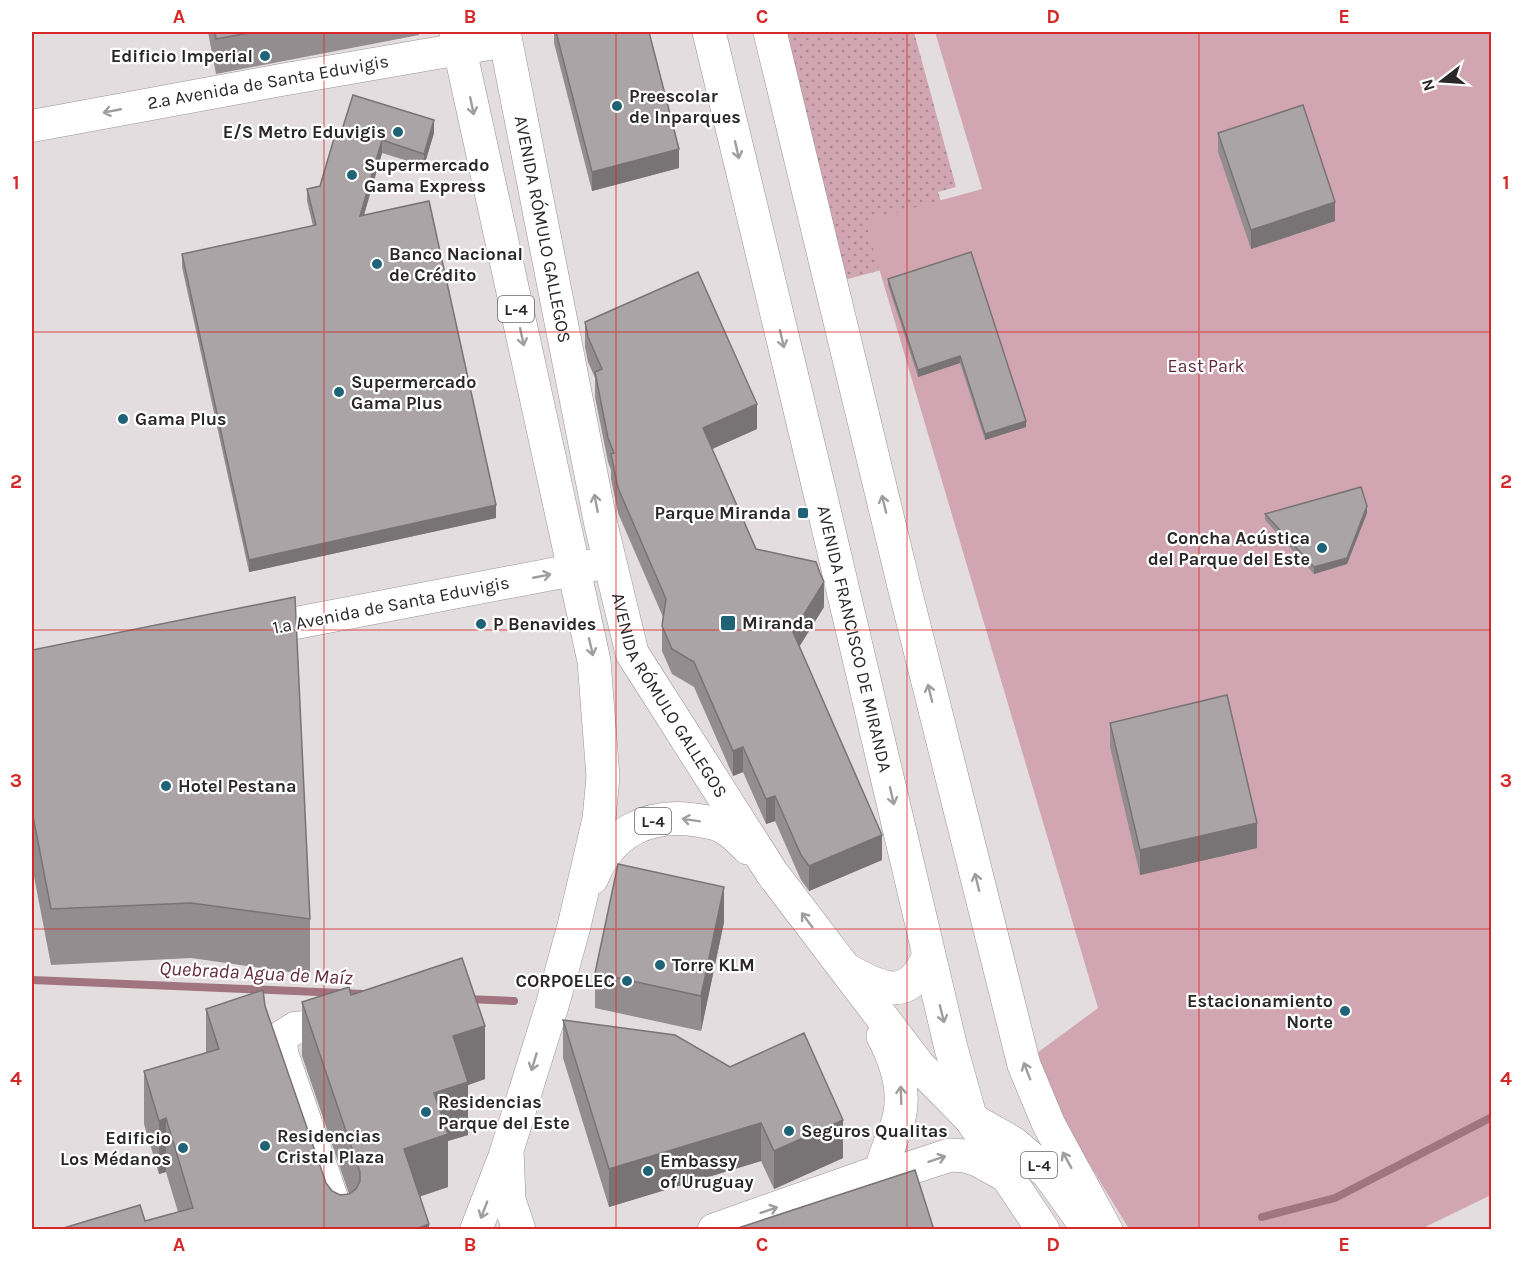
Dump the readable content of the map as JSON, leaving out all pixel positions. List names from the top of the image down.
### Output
{
  "streets": {
    "main road": ["AVENIDA RÓMULO GALLEGOS", "L-4", "AVENIDA FRANCISCO DE MIRANDA"],
    "street": ["2.ª Avenida de Santa Eduvigis", "1.ª Avenida de Santa Eduvigis"]
  },
  "crossings": [
    ["2.ª Avenida de Santa Eduvigis", "AVENIDA RÓMULO GALLEGOS"],
    ["2.ª Avenida de Santa Eduvigis", "L-4"],
    ["AVENIDA RÓMULO GALLEGOS", "L-4"],
    ["AVENIDA RÓMULO GALLEGOS", "1.ª Avenida de Santa Eduvigis"],
    ["AVENIDA RÓMULO GALLEGOS", "AVENIDA FRANCISCO DE MIRANDA"],
    ["L-4", "1.ª Avenida de Santa Eduvigis"],
    ["L-4", "AVENIDA FRANCISCO DE MIRANDA"]
  ],
  "one_way": ["2.ª Avenida de Santa Eduvigis", "1.ª Avenida de Santa Eduvigis"],
  "water": ["Quebrada Agua de Maíz"],
  "parks": ["East Park"],
  "places": {
    "other": [
      "Edificio Imperial",
      "Preescolar de Inparques",
      "E/S Metro Eduvigis",
      "Supermercado Gama Express",
      "Banco Nacional de Crédito",
      "Supermercado Gama Plus",
      "Gama Plus",
      "Concha Acústica del Parque del Este",
      "P Benavides",
      "Hotel Pestana",
      "Torre KLM",
      "CORPOELEC",
      "Estacionamiento Norte",
      "Residencias Parque del Este",
      "Seguros Qualitas",
      "Residencias Cristal Plaza",
      "Edificio Los Médanos",
      "Embassy of Uruguay"
    ],
    "transit": ["Parque Miranda", "Miranda"]
  },
  "north": "left",
  "grid": {
    "columns": [
      "A",
      "B",
      "C",
      "D",
      "E"
    ],
    "rows": [
      "1",
      "2",
      "3",
      "4"
    ]
  }
}
